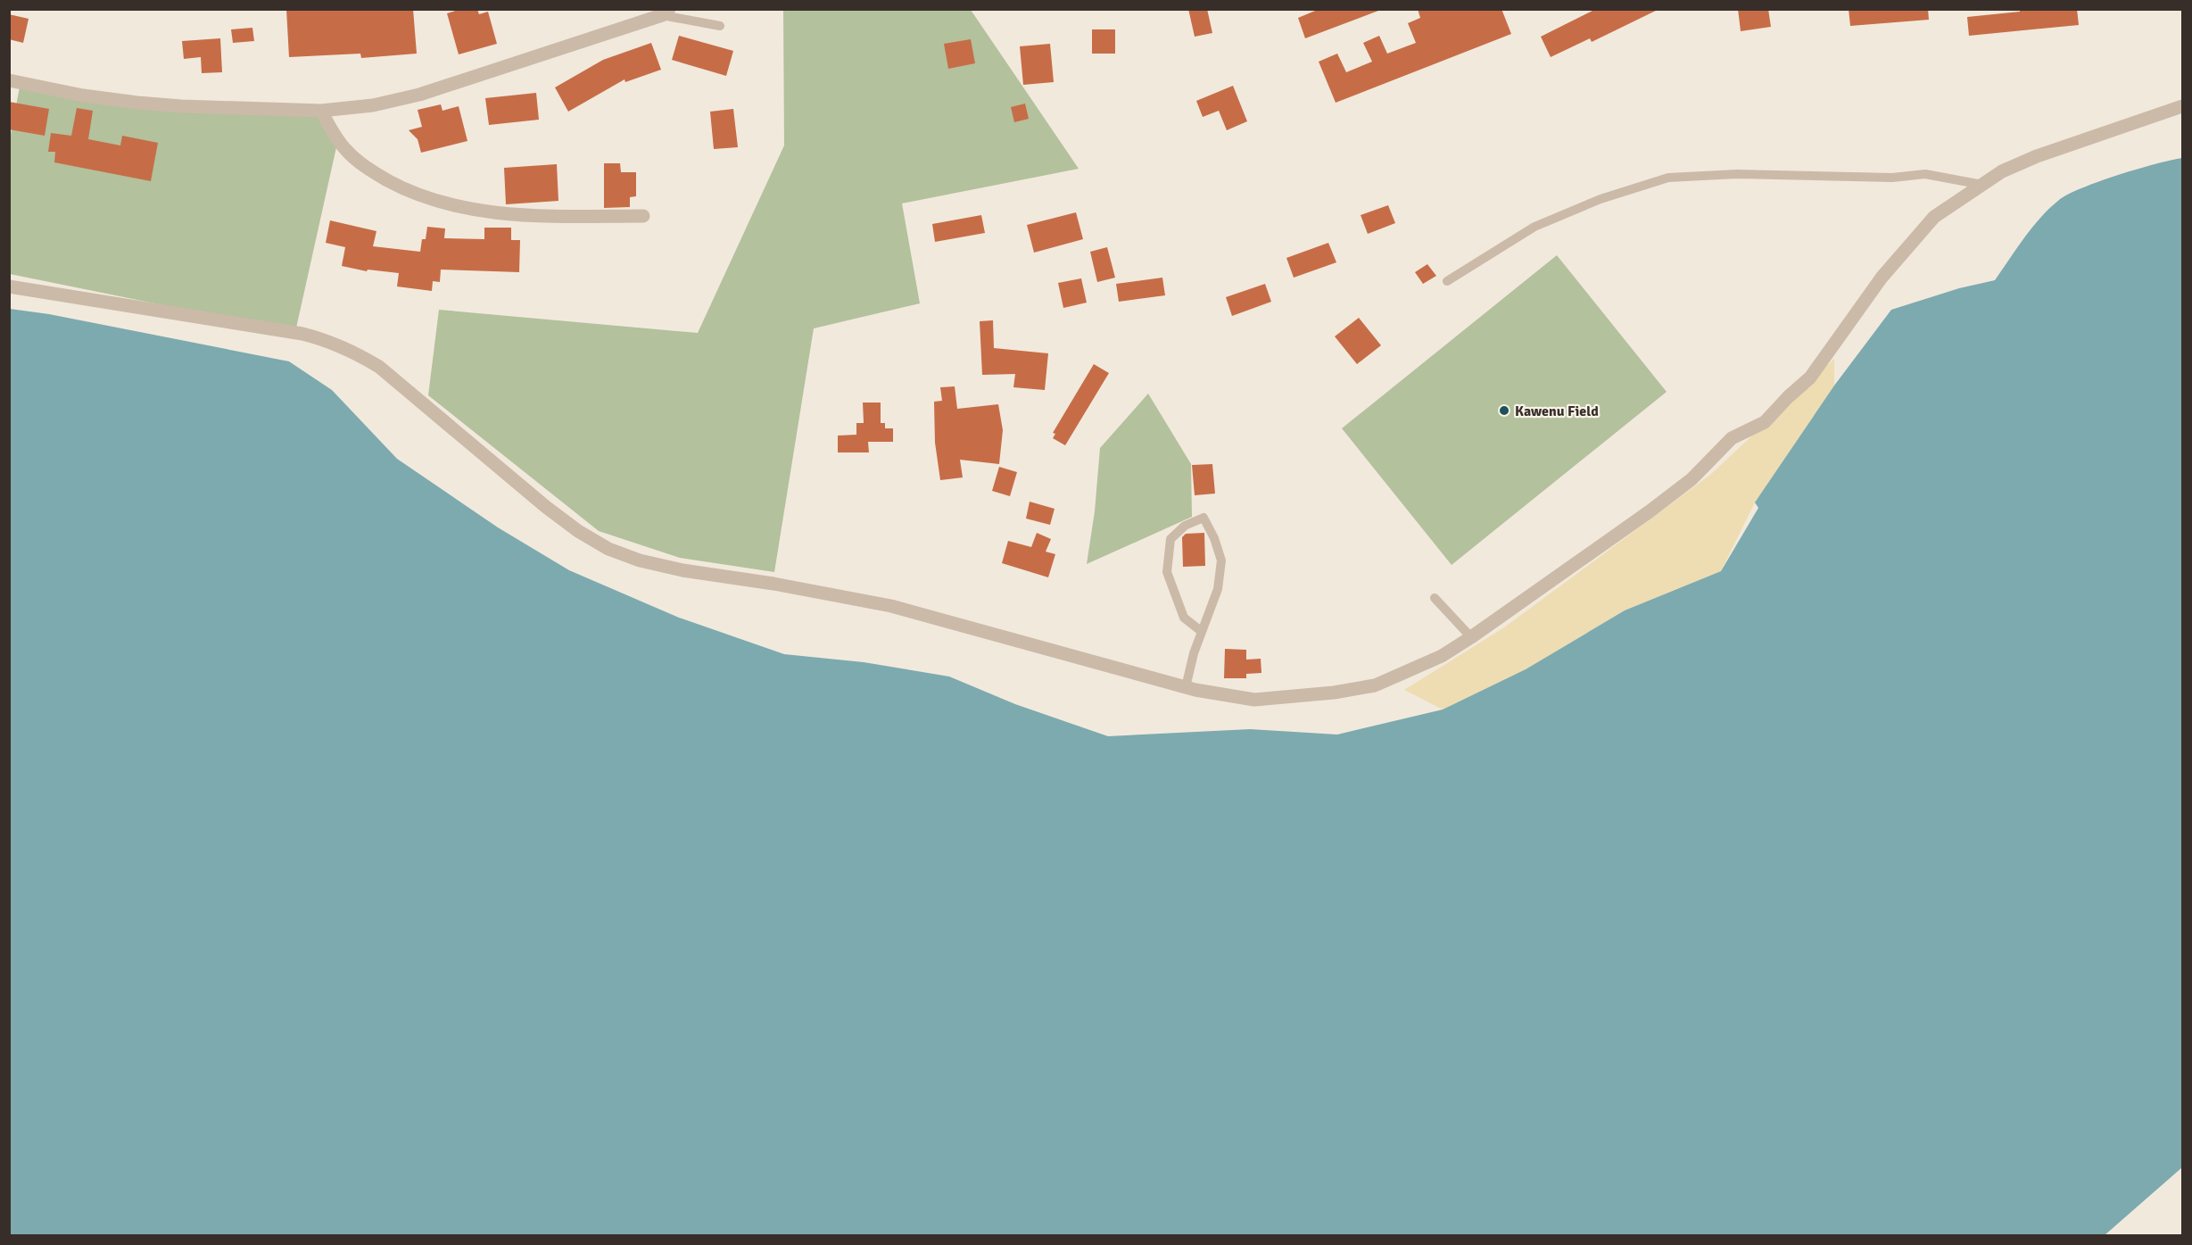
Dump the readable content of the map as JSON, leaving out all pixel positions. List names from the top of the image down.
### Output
{
  "places": ["Kawenu Field"]
}
